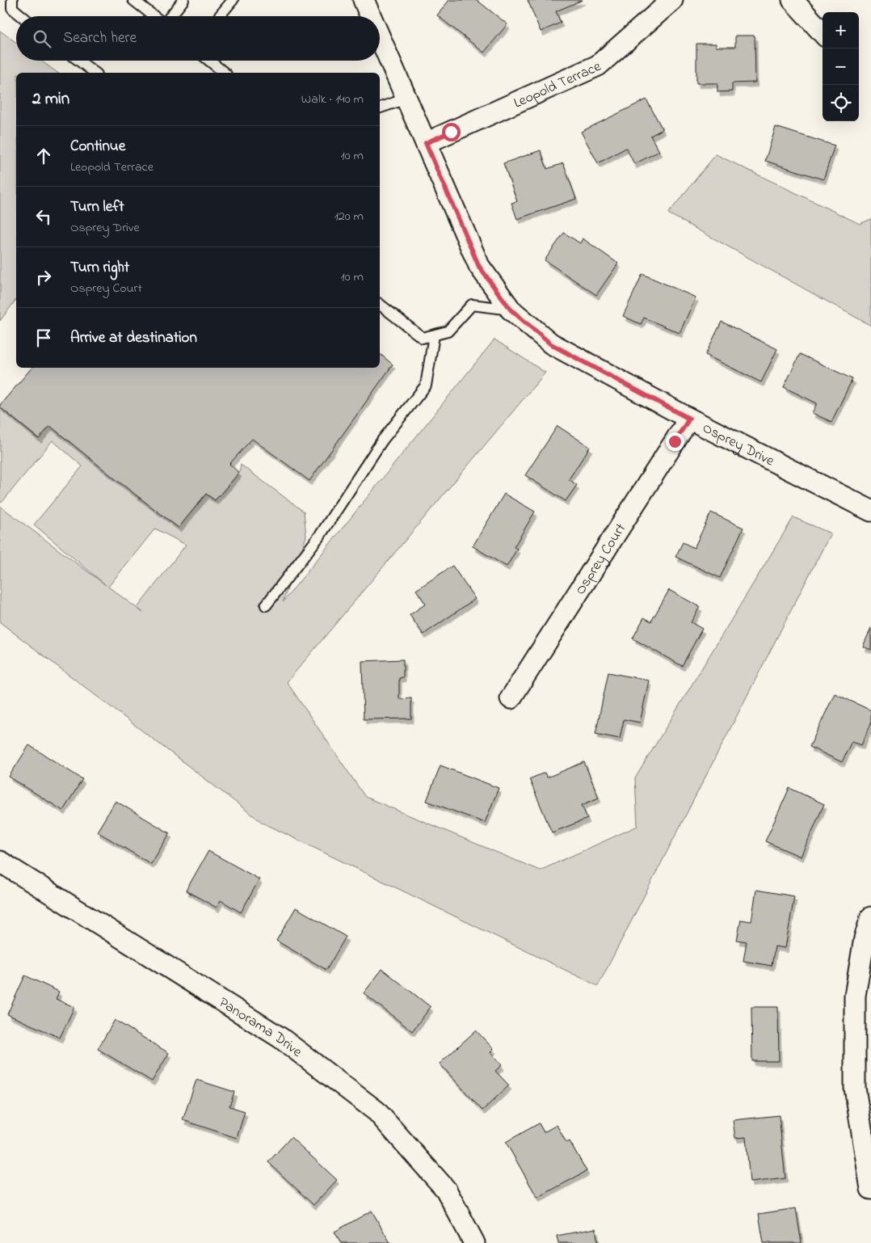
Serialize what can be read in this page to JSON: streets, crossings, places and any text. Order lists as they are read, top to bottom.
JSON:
{
  "streets": {
    "street": [
      "Leopold Terrace",
      "Osprey Drive",
      "Osprey Court",
      "Panorama Drive"
    ]
  },
  "crossings": [
    ["Leopold Terrace", "Osprey Drive"],
    ["Osprey Drive", "Osprey Court"]
  ],
  "page": {
    "map_buttons": ["+", "−"],
    "search": "Search here",
    "heading": ["2 min", "Walk · 140 m"],
    "list": [
      ["Continue", "Leopold Terrace", "10 m"],
      ["Turn left", "Osprey Drive", "120 m"],
      ["Turn right", "Osprey Court", "10 m"],
      "Arrive at destination"
    ]
  }
}
